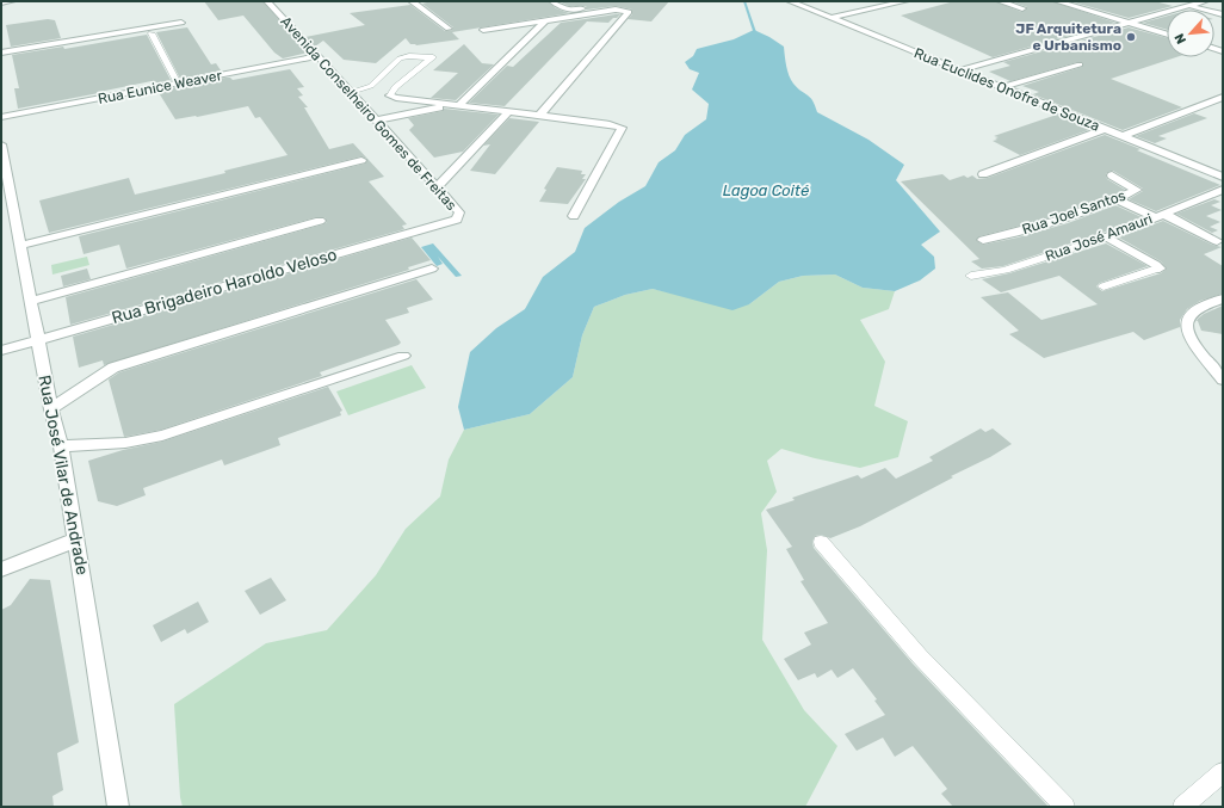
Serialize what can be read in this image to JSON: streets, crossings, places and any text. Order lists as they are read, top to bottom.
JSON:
{
  "streets": {
    "street": [
      "Rua Eunice Weaver",
      "Rua Euclides Onofre de Souza",
      "Avenida Conselheiro Gomes de Freitas",
      "Rua Joel Santos",
      "Rua José Amauri",
      "Rua Brigadeiro Haroldo Veloso",
      "Rua José Vilar de Andrade"
    ]
  },
  "crossings": [
    ["Rua Eunice Weaver", "Avenida Conselheiro Gomes de Freitas"],
    ["Avenida Conselheiro Gomes de Freitas", "Rua Brigadeiro Haroldo Veloso"],
    ["Rua Brigadeiro Haroldo Veloso", "Rua José Vilar de Andrade"]
  ],
  "water": ["Lagoa Coité"],
  "places": ["JF Arquitetura e Urbanismo"],
  "north": "bottom left"
}
